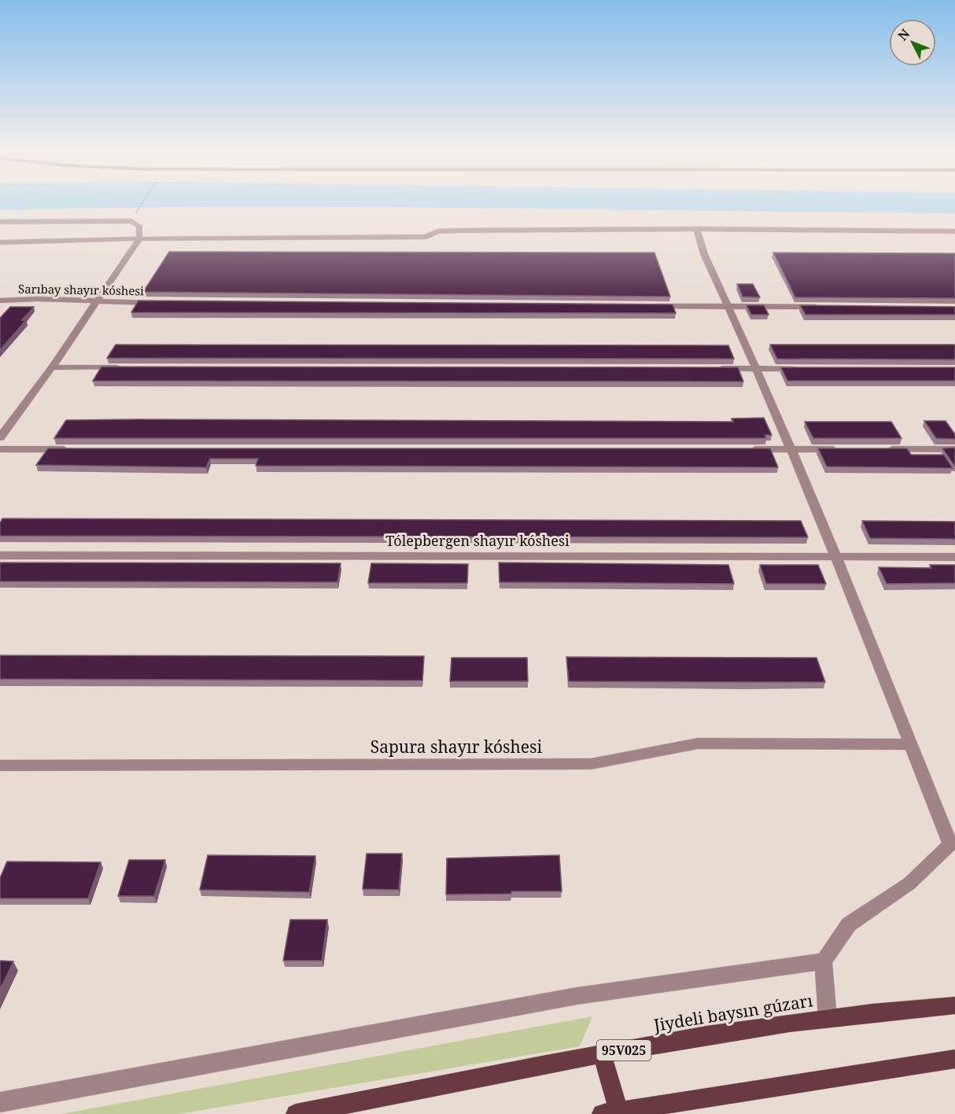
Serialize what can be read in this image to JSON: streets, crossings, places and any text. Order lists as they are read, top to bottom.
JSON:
{
  "streets": {
    "main road": ["Jiydeli baysın gúzarı", "95V025"],
    "street": ["Sarıbay shayır kóshesi", "Tólepbergen shayır kóshesi", "Sapura shayır kóshesi"]
  },
  "north": "top left"
}
